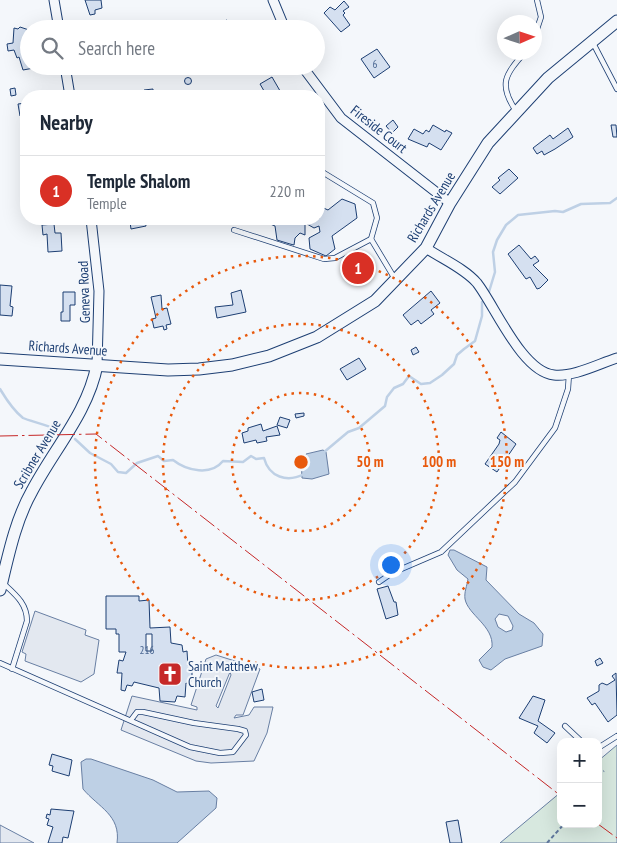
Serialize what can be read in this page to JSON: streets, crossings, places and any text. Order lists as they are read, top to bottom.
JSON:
{
  "streets": {
    "street": [
      "Fireside Court",
      "Richards Avenue",
      "Geneva Road",
      "Scribner Avenue"
    ]
  },
  "crossings": [
    ["Fireside Court", "Richards Avenue"],
    ["Richards Avenue", "Geneva Road"],
    ["Richards Avenue", "Scribner Avenue"],
    ["Geneva Road", "Scribner Avenue"]
  ],
  "places": {
    "church": ["Saint Matthew Church"]
  },
  "house_numbers": ["6", "216"],
  "north": "right",
  "page": {
    "search": "Search here",
    "heading": "Nearby",
    "list": [
      {
        "mark": "1",
        "name": "Temple Shalom",
        "note": "Temple",
        "value": "220 m"
      }
    ],
    "pins": "1",
    "map_buttons": ["+", "−"]
  },
  "rings": ["50 m", "100 m", "150 m"]
}
